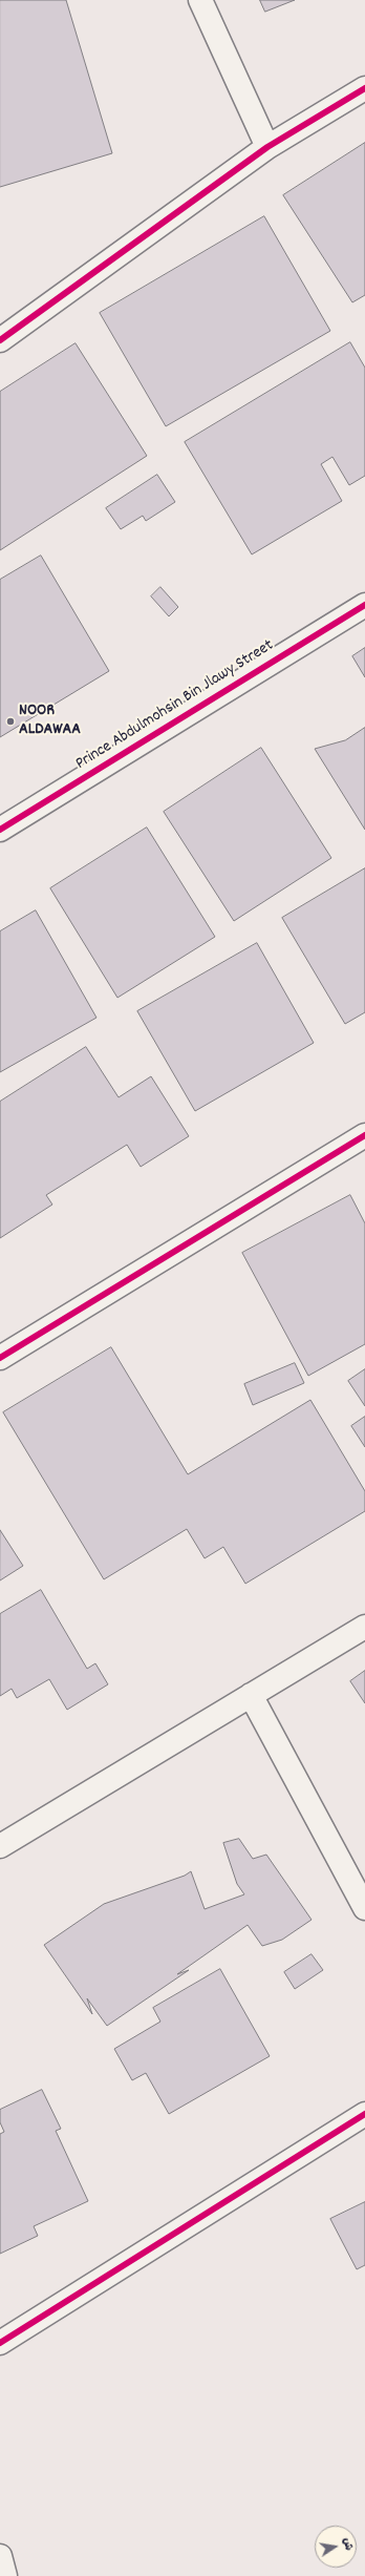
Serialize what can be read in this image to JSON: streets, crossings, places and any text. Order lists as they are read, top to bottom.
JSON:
{
  "streets": {
    "street": ["Prince Abdulmohsin Bin Jlawy Street"]
  },
  "places": ["NOOR ALDAWAA"],
  "north": "right"
}
